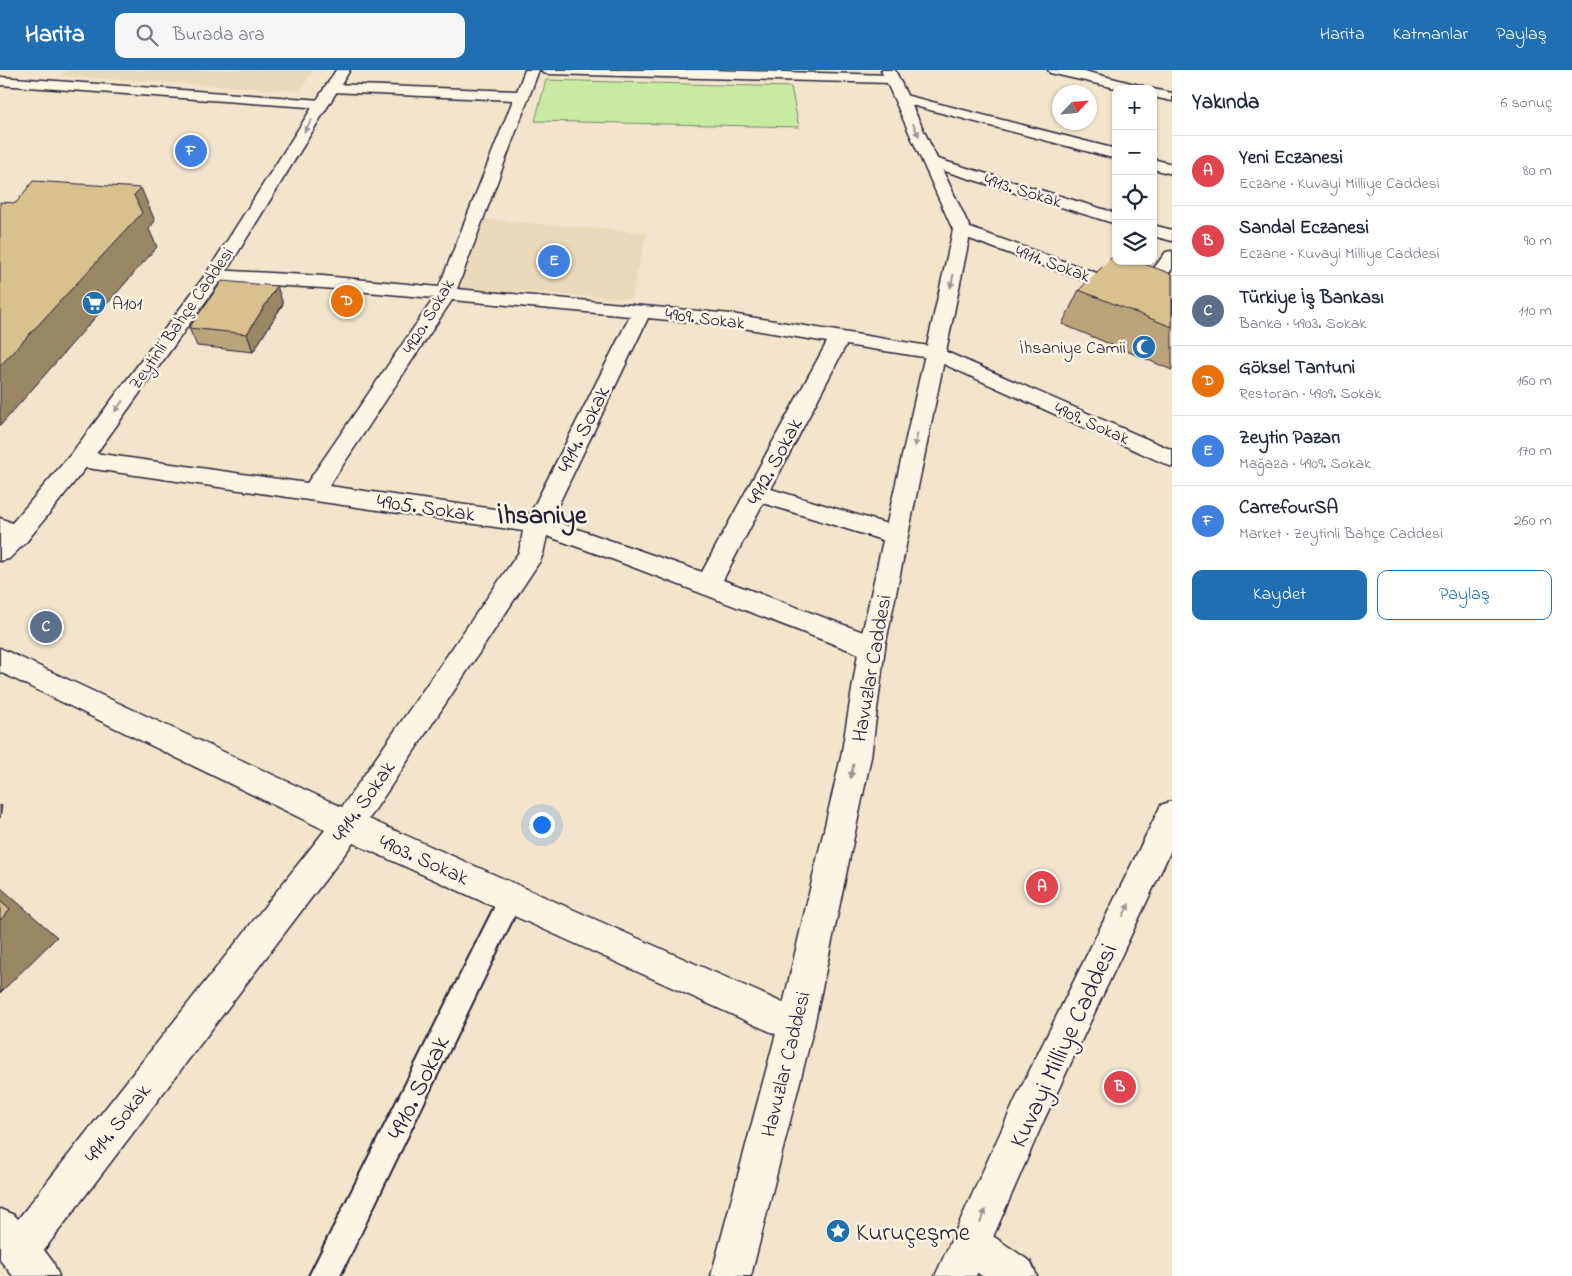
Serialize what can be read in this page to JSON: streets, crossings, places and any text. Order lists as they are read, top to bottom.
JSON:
{
  "streets": {
    "street": [
      "4913. Sokak",
      "4911. Sokak",
      "4920. Sokak",
      "Zeytinli Bahçe Caddesi",
      "4909. Sokak",
      "4914. Sokak",
      "4912. Sokak",
      "4905. Sokak",
      "Havuzlar Caddesi",
      "4903. Sokak",
      "Kuvayi Milliye Caddesi"
    ],
    "lane": ["4910. Sokak"]
  },
  "crossings": [
    ["4911. Sokak", "Havuzlar Caddesi"],
    ["4920. Sokak", "4909. Sokak"],
    ["4920. Sokak", "4905. Sokak"],
    ["Zeytinli Bahçe Caddesi", "4909. Sokak"],
    ["Zeytinli Bahçe Caddesi", "4905. Sokak"],
    ["4909. Sokak", "4914. Sokak"],
    ["4909. Sokak", "4912. Sokak"],
    ["4909. Sokak", "Havuzlar Caddesi"],
    ["4914. Sokak", "4905. Sokak"],
    ["4914. Sokak", "4903. Sokak"],
    ["4912. Sokak", "4905. Sokak"],
    ["4905. Sokak", "Havuzlar Caddesi"],
    ["Havuzlar Caddesi", "4903. Sokak"],
    ["4903. Sokak", "4910. Sokak"]
  ],
  "one_way": ["Zeytinli Bahçe Caddesi", "Havuzlar Caddesi", "Kuvayi Milliye Caddesi"],
  "districts": ["İhsaniye"],
  "places": {
    "supermarket": ["A101"],
    "mosque": ["İhsaniye Camii"],
    "place": ["Kuruçeşme"]
  },
  "north": "top right",
  "page": {
    "header": "Harita",
    "search": "Burada ara",
    "nav": ["Harita", "Katmanlar", "Paylaş"],
    "heading": ["Yakında", "6 sonuç"],
    "map_buttons": ["+", "−"],
    "pins": [
      "F",
      "E",
      "D",
      "C",
      "A",
      "B"
    ],
    "list": [
      {
        "mark": "A",
        "name": "Yeni Eczanesi",
        "note": "Eczane · Kuvayi Milliye Caddesi",
        "value": "80 m"
      },
      {
        "mark": "B",
        "name": "Sandal Eczanesi",
        "note": "Eczane · Kuvayi Milliye Caddesi",
        "value": "90 m"
      },
      {
        "mark": "C",
        "name": "Türkiye İş Bankası",
        "note": "Banka · 4903. Sokak",
        "value": "110 m"
      },
      {
        "mark": "D",
        "name": "Göksel Tantuni",
        "note": "Restoran · 4909. Sokak",
        "value": "160 m"
      },
      {
        "mark": "E",
        "name": "Zeytin Pazarı",
        "note": "Mağaza · 4909. Sokak",
        "value": "170 m"
      },
      {
        "mark": "F",
        "name": "CarrefourSA",
        "note": "Market · Zeytinli Bahçe Caddesi",
        "value": "260 m"
      }
    ],
    "buttons": ["Kaydet", "Paylaş"]
  }
}
